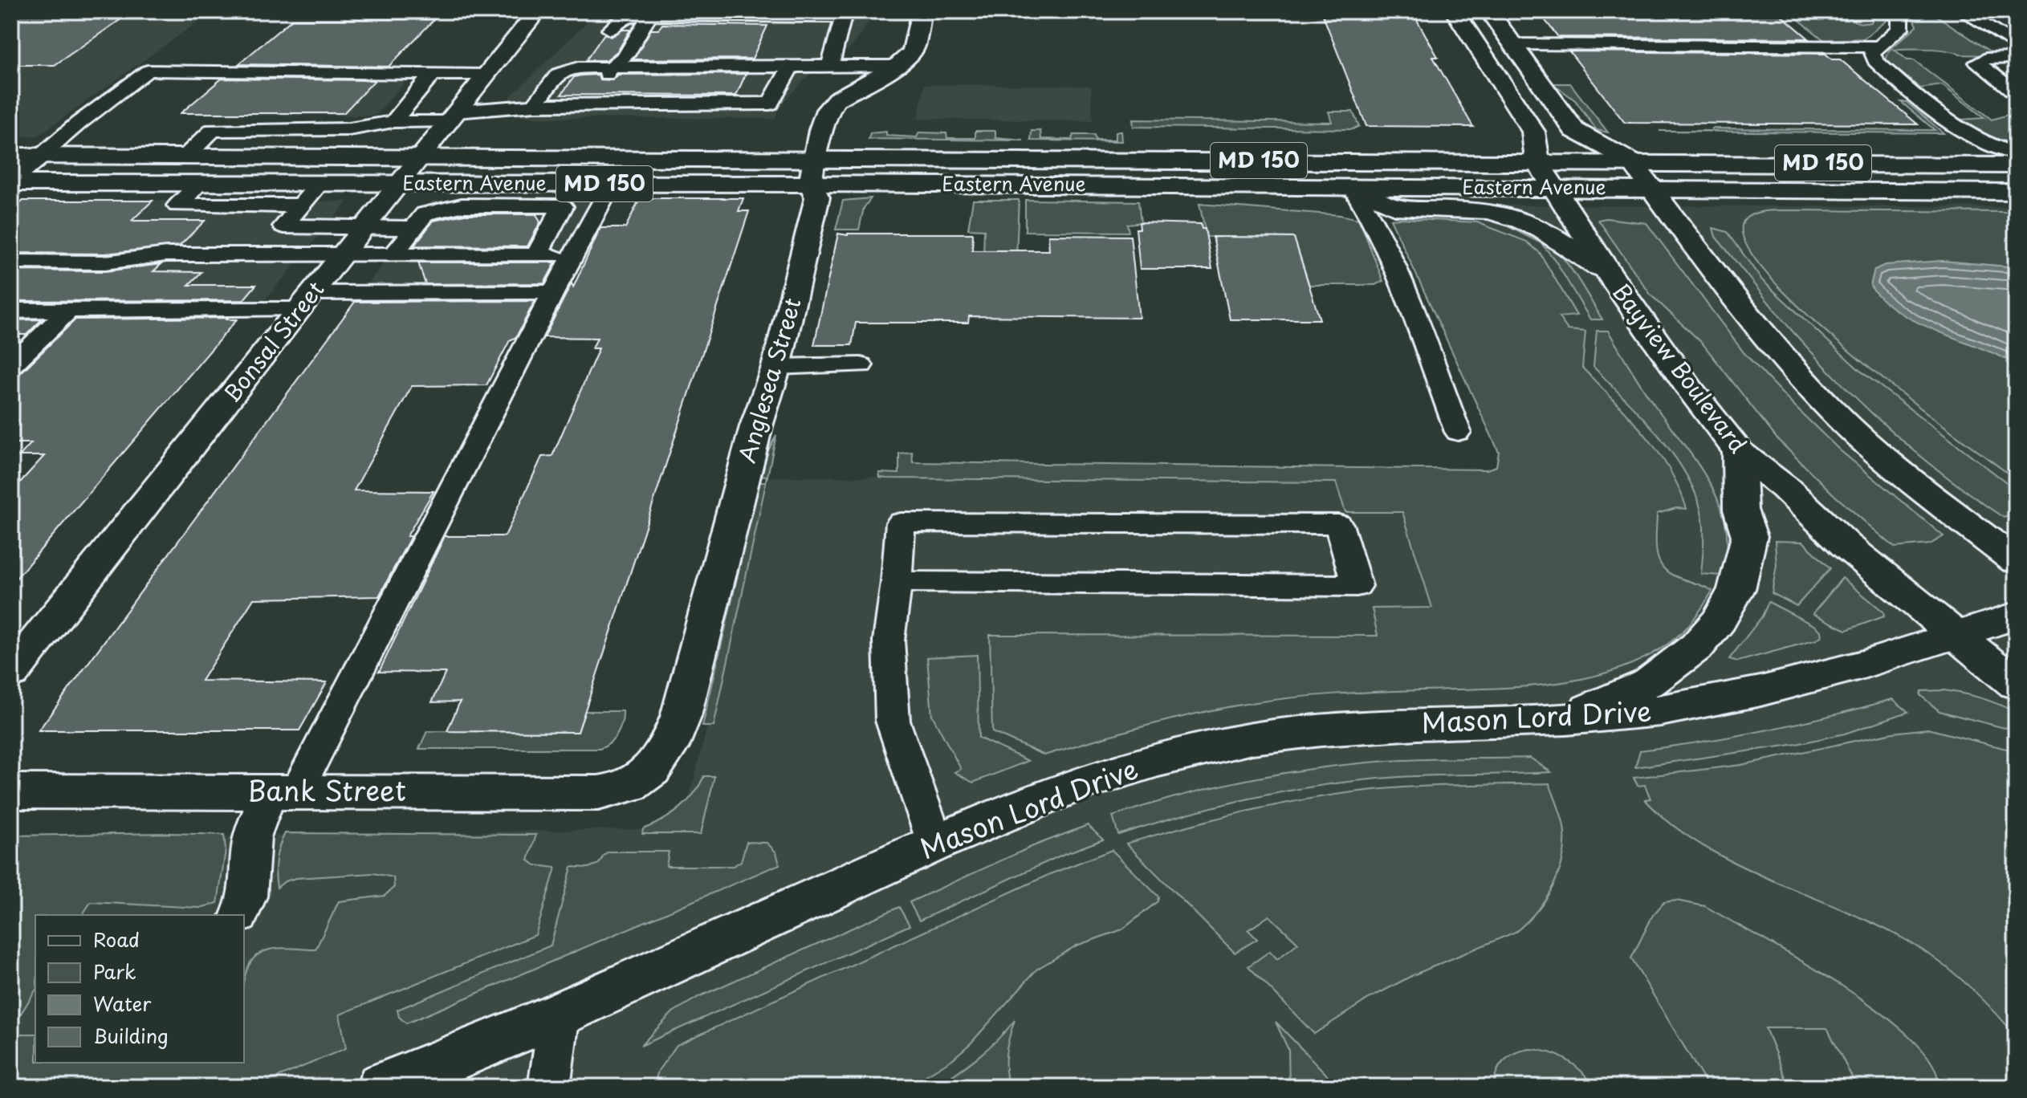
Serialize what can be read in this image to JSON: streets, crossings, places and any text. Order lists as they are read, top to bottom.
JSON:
{
  "streets": {
    "street": [
      "MD 150",
      "Eastern Avenue",
      "Bonsal Street",
      "Bayview Boulevard",
      "Anglesea Street",
      "Mason Lord Drive",
      "Bank Street"
    ]
  },
  "crossings": [
    ["Eastern Avenue", "Bonsal Street"],
    ["Eastern Avenue", "Bayview Boulevard"],
    ["Eastern Avenue", "Anglesea Street"],
    ["Bayview Boulevard", "Mason Lord Drive"],
    ["Anglesea Street", "Bank Street"]
  ],
  "legend": [
    "Road",
    "Park",
    "Water",
    "Building"
  ]
}
